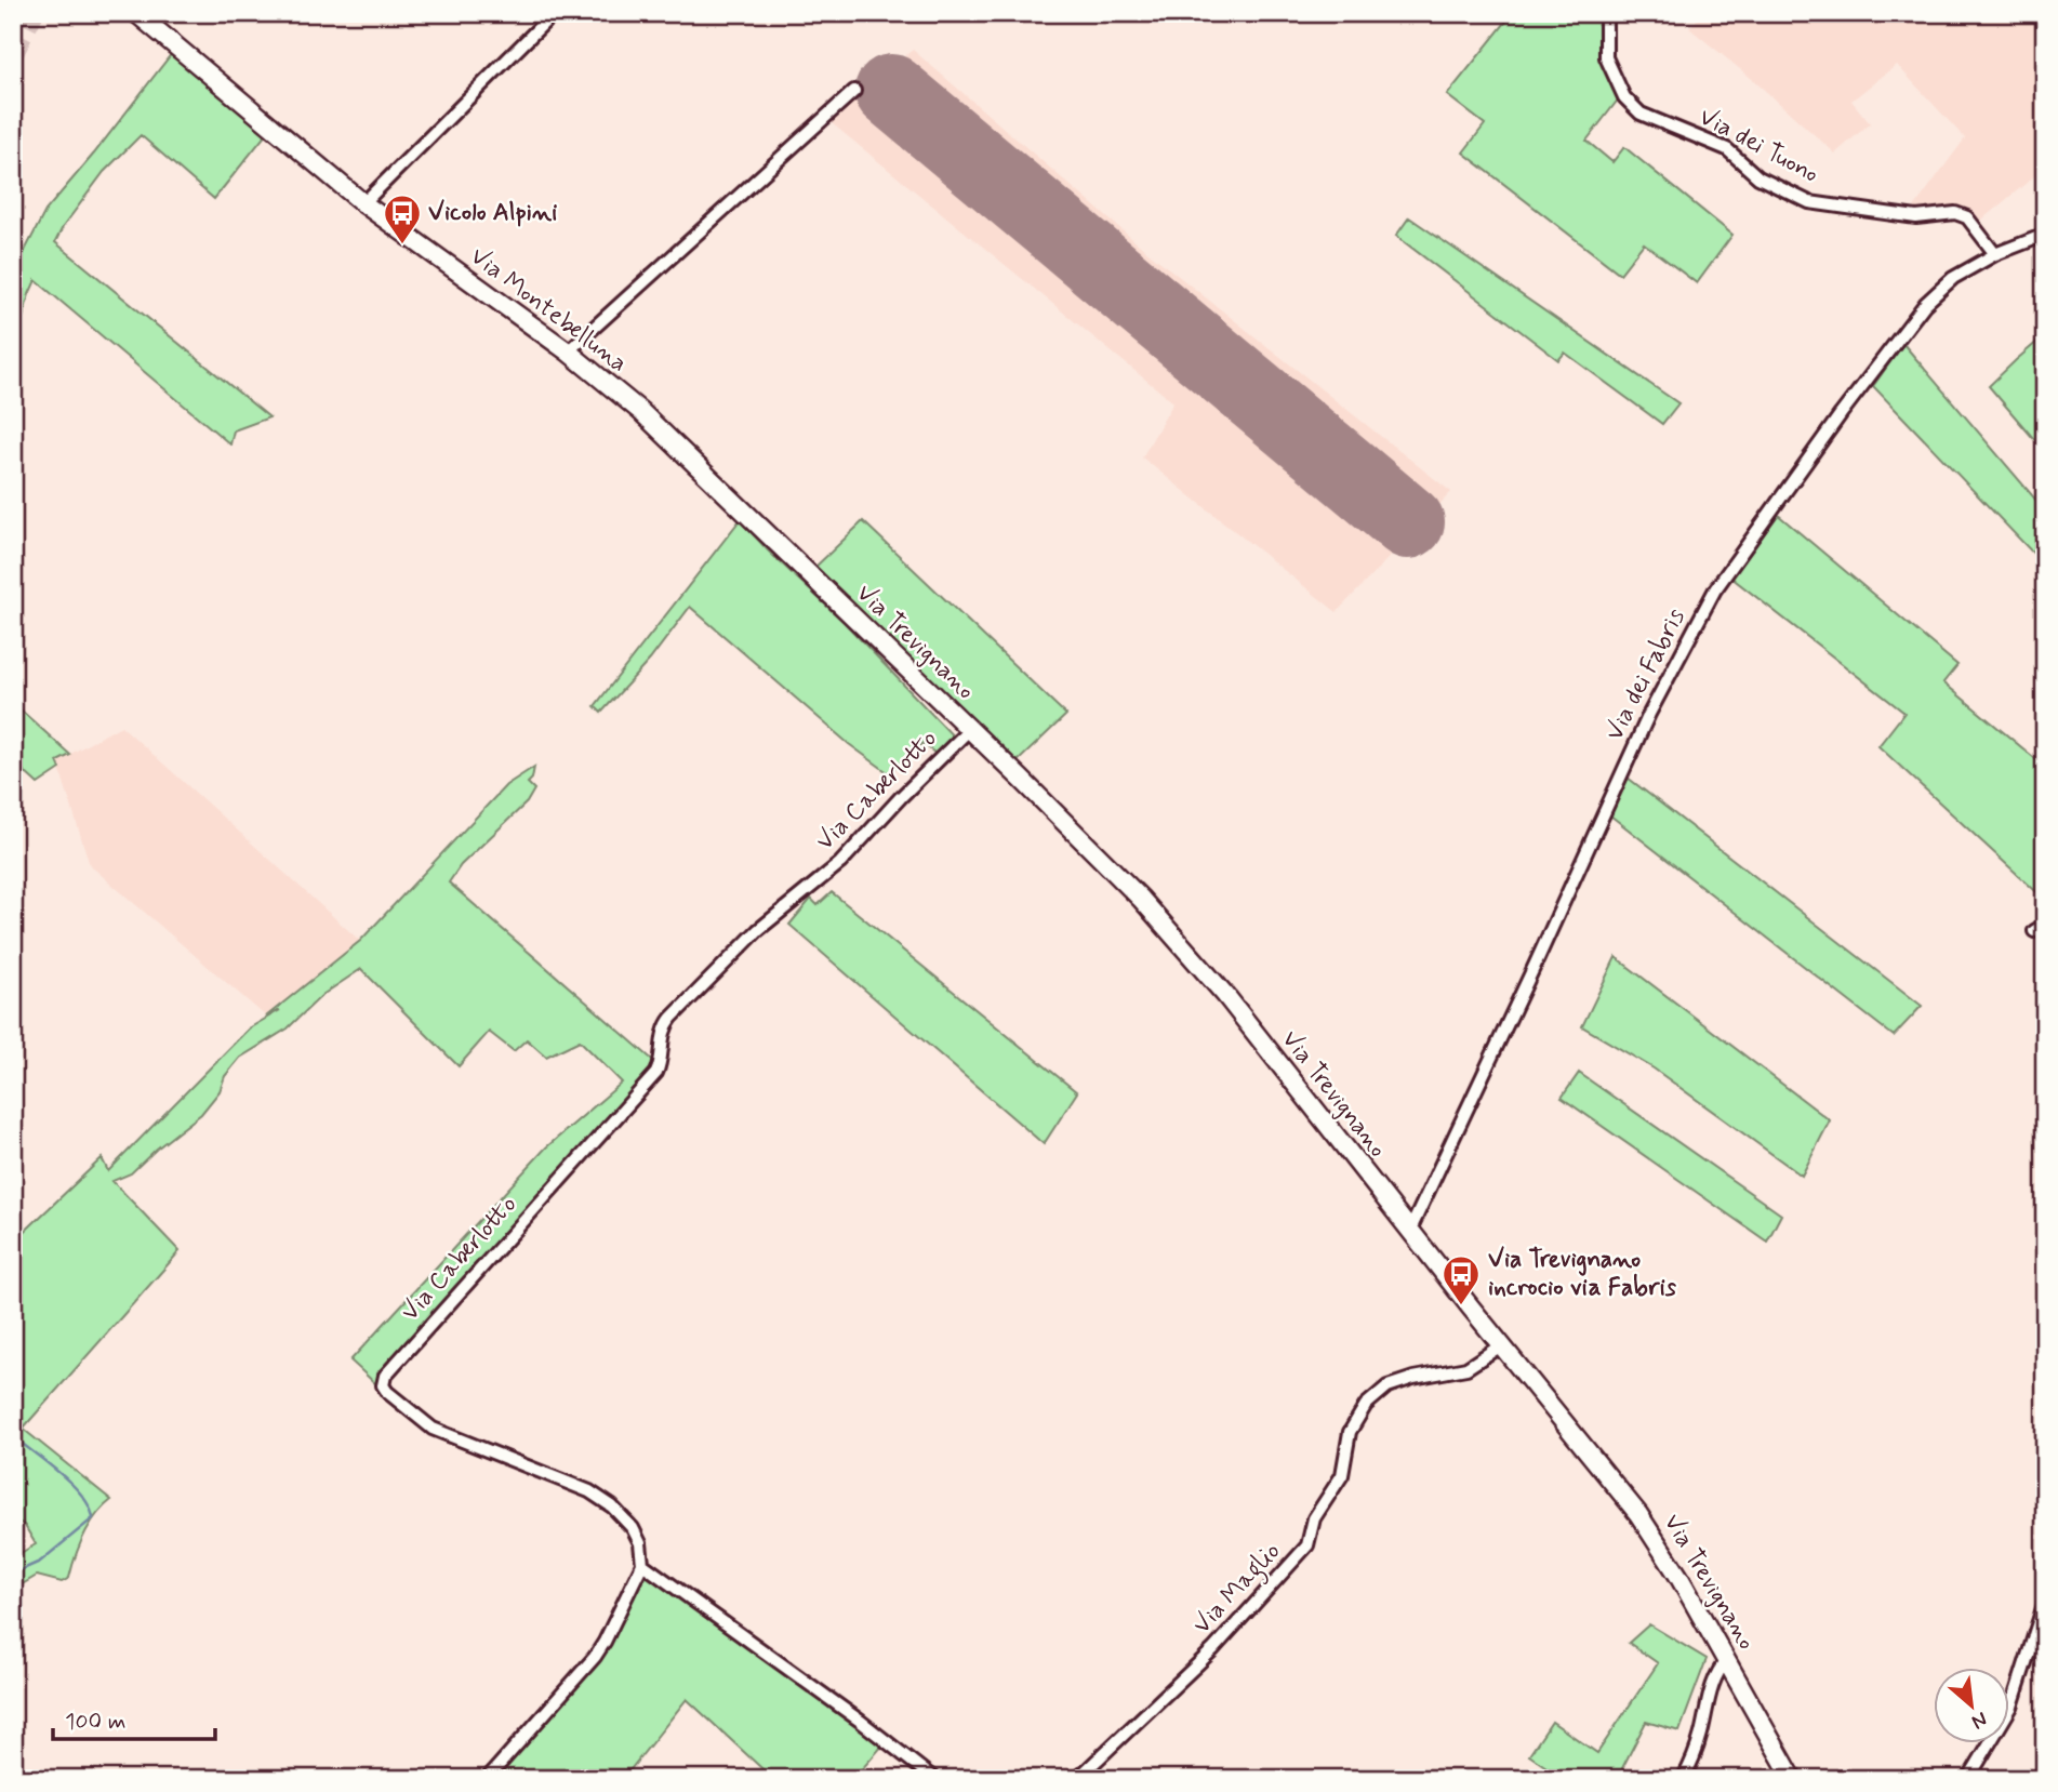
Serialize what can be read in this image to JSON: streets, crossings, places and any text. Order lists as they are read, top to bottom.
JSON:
{
  "streets": {
    "main road": ["Via Montebelluna", "Via Trevignano"],
    "street": [
      "Via dei Tuono",
      "Via dei Fabris",
      "Via Caberlotto",
      "Via Maglio"
    ]
  },
  "crossings": [
    ["Via dei Tuono", "Via dei Fabris"],
    ["Via Montebelluna", "Via Trevignano"],
    ["Via Trevignano", "Via dei Fabris"],
    ["Via Trevignano", "Via Caberlotto"],
    ["Via Trevignano", "Via Maglio"]
  ],
  "places": {
    "bus stop": ["Vicolo Alpini", "Via Trevignano incrocio via Fabris"]
  },
  "scale_bar": "100 m",
  "north": "bottom right"
}
